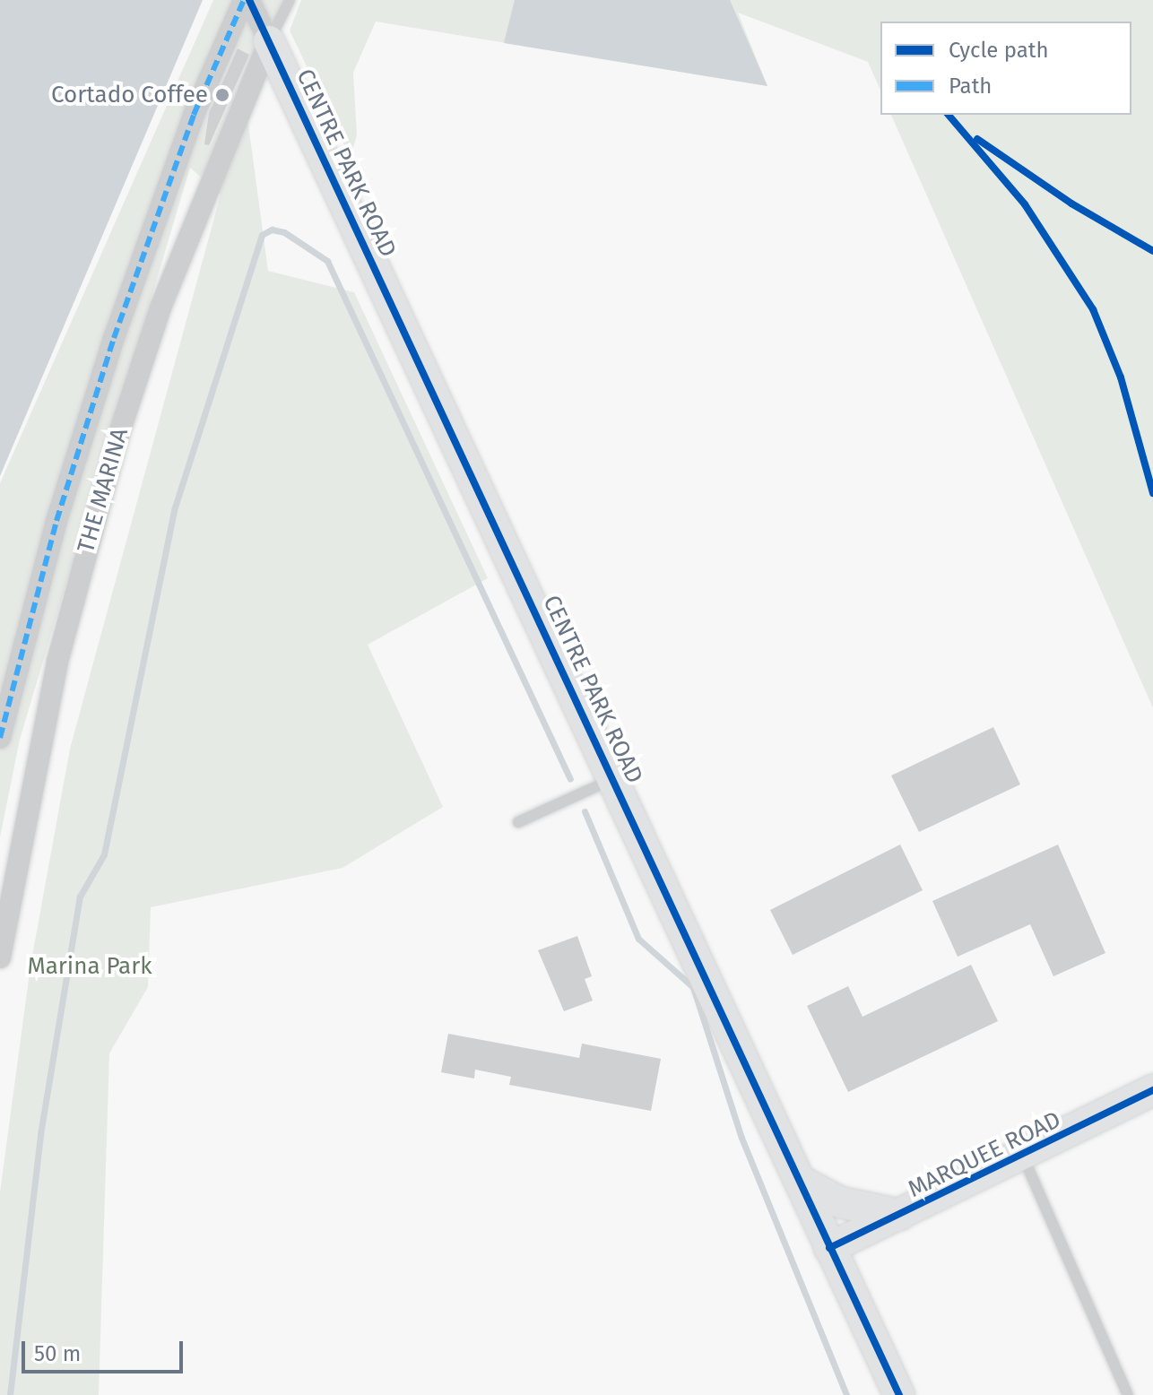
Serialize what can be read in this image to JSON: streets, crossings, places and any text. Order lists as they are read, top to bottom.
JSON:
{
  "streets": {
    "street": ["CENTRE PARK ROAD", "THE MARINA", "MARQUEE ROAD"]
  },
  "crossings": [
    ["CENTRE PARK ROAD", "THE MARINA"],
    ["CENTRE PARK ROAD", "MARQUEE ROAD"]
  ],
  "parks": ["Marina Park"],
  "places": ["Cortado Coffee"],
  "legend": ["Cycle path", "Path"],
  "scale_bar": "50 m"
}
